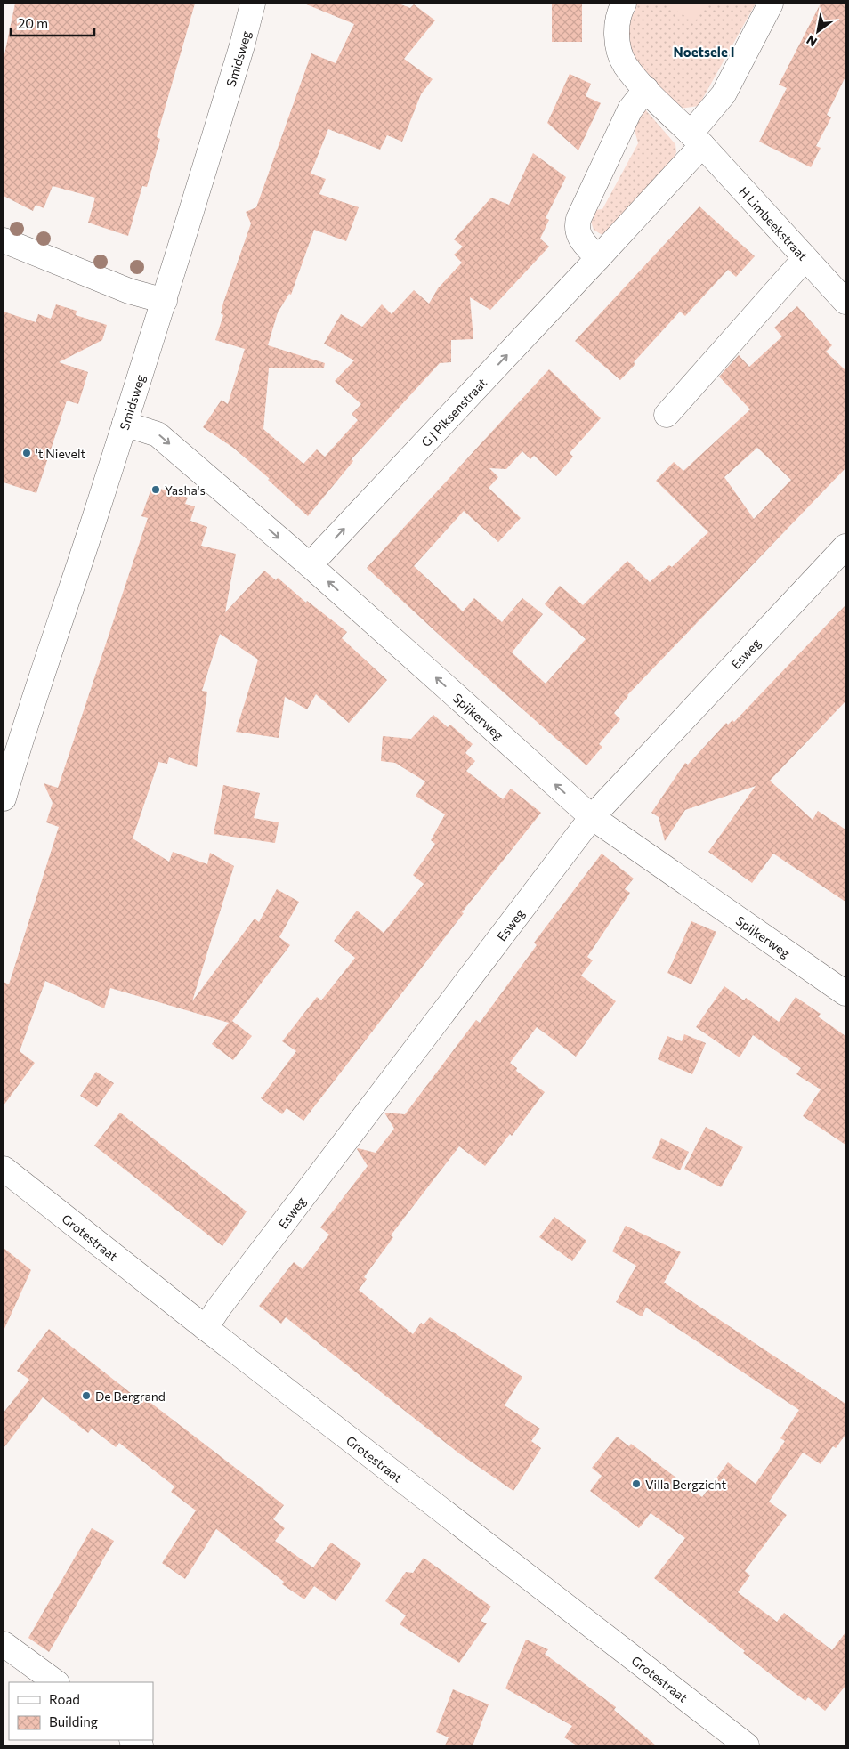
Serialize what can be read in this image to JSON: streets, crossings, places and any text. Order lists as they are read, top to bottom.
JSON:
{
  "streets": {
    "street": [
      "Smidsweg",
      "H Limbeekstraat",
      "G J Piksenstraat",
      "Esweg",
      "Spijkerweg",
      "Grotestraat"
    ]
  },
  "crossings": [
    ["Smidsweg", "Spijkerweg"],
    ["H Limbeekstraat", "G J Piksenstraat"],
    ["G J Piksenstraat", "Spijkerweg"],
    ["Esweg", "Spijkerweg"],
    ["Esweg", "Grotestraat"]
  ],
  "one_way": ["G J Piksenstraat"],
  "districts": ["Noetsele I"],
  "places": [
    "'t Nievelt",
    "Yasha's",
    "De Bergrand",
    "Villa Bergzicht"
  ],
  "legend": ["Road", "Building"],
  "scale_bar": "20 m",
  "north": "bottom left"
}
